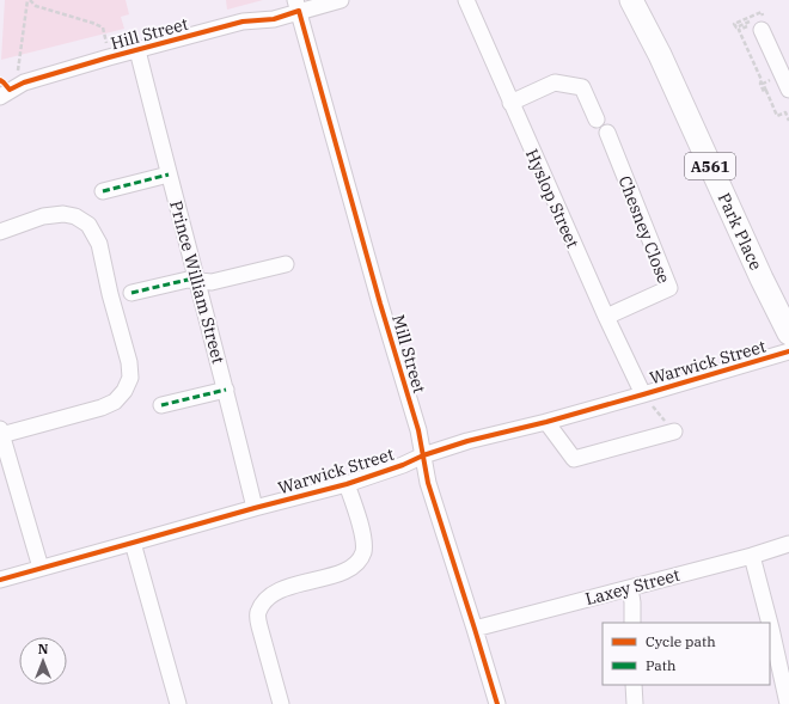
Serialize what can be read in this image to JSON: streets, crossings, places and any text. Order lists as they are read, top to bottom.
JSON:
{
  "streets": {
    "highway": ["A561", "Park Place"],
    "street": [
      "Hill Street",
      "Hyslop Street",
      "Chesney Close",
      "Prince William Street",
      "Mill Street",
      "Warwick Street",
      "Laxey Street"
    ]
  },
  "crossings": [
    ["Hill Street", "Prince William Street"],
    ["Hill Street", "Mill Street"],
    ["Hyslop Street", "Chesney Close"],
    ["Hyslop Street", "Warwick Street"],
    ["Prince William Street", "Warwick Street"],
    ["Mill Street", "Warwick Street"],
    ["Mill Street", "Laxey Street"]
  ],
  "legend": ["Cycle path", "Path"],
  "north": "top"
}
